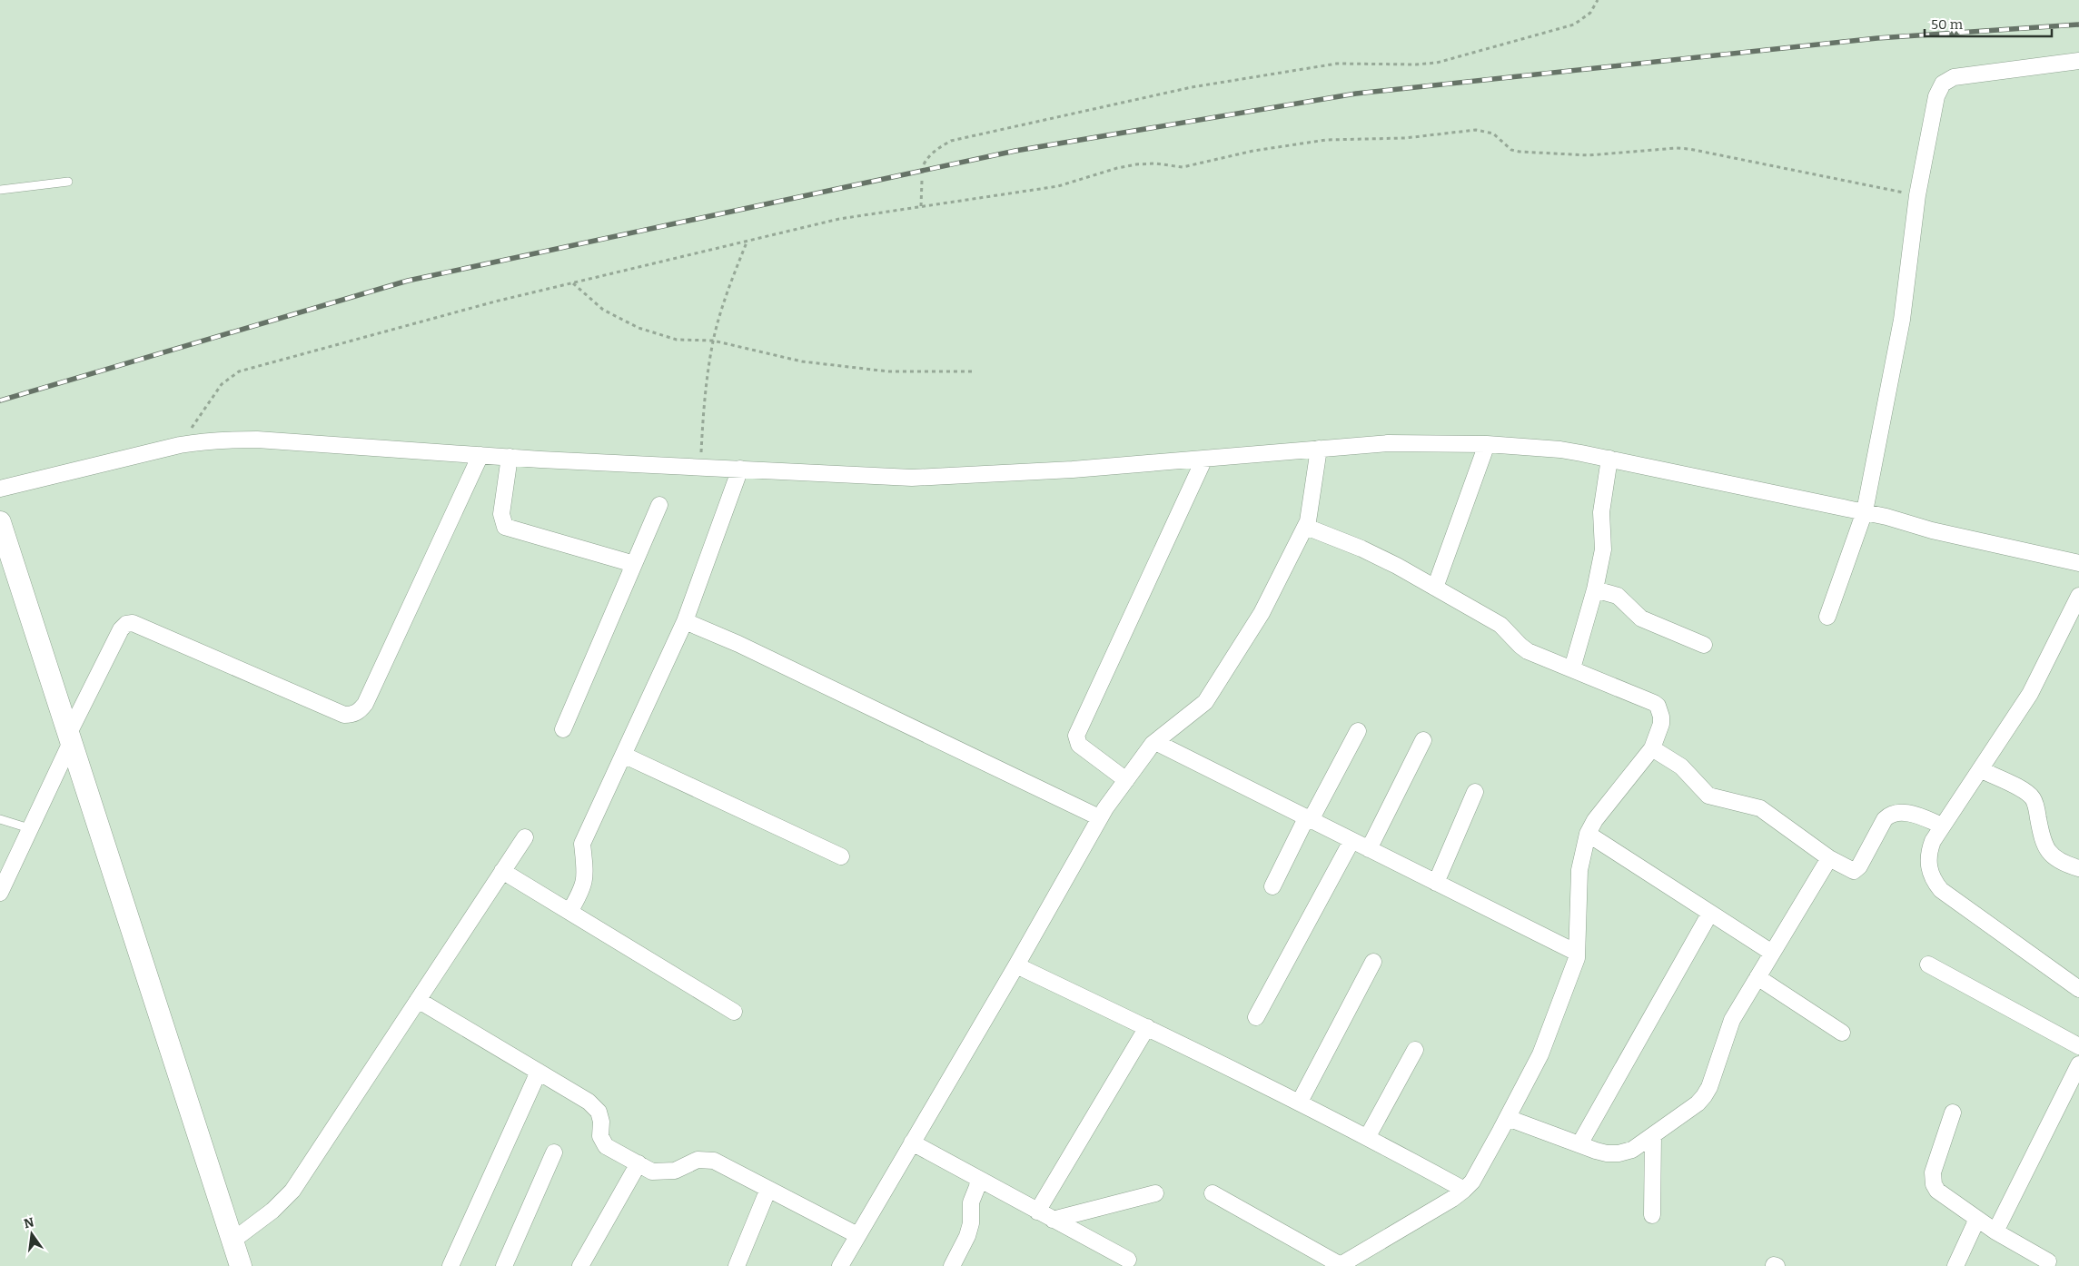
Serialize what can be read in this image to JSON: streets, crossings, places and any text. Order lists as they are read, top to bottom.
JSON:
{
  "scale_bar": "50 m",
  "north": "top"
}
